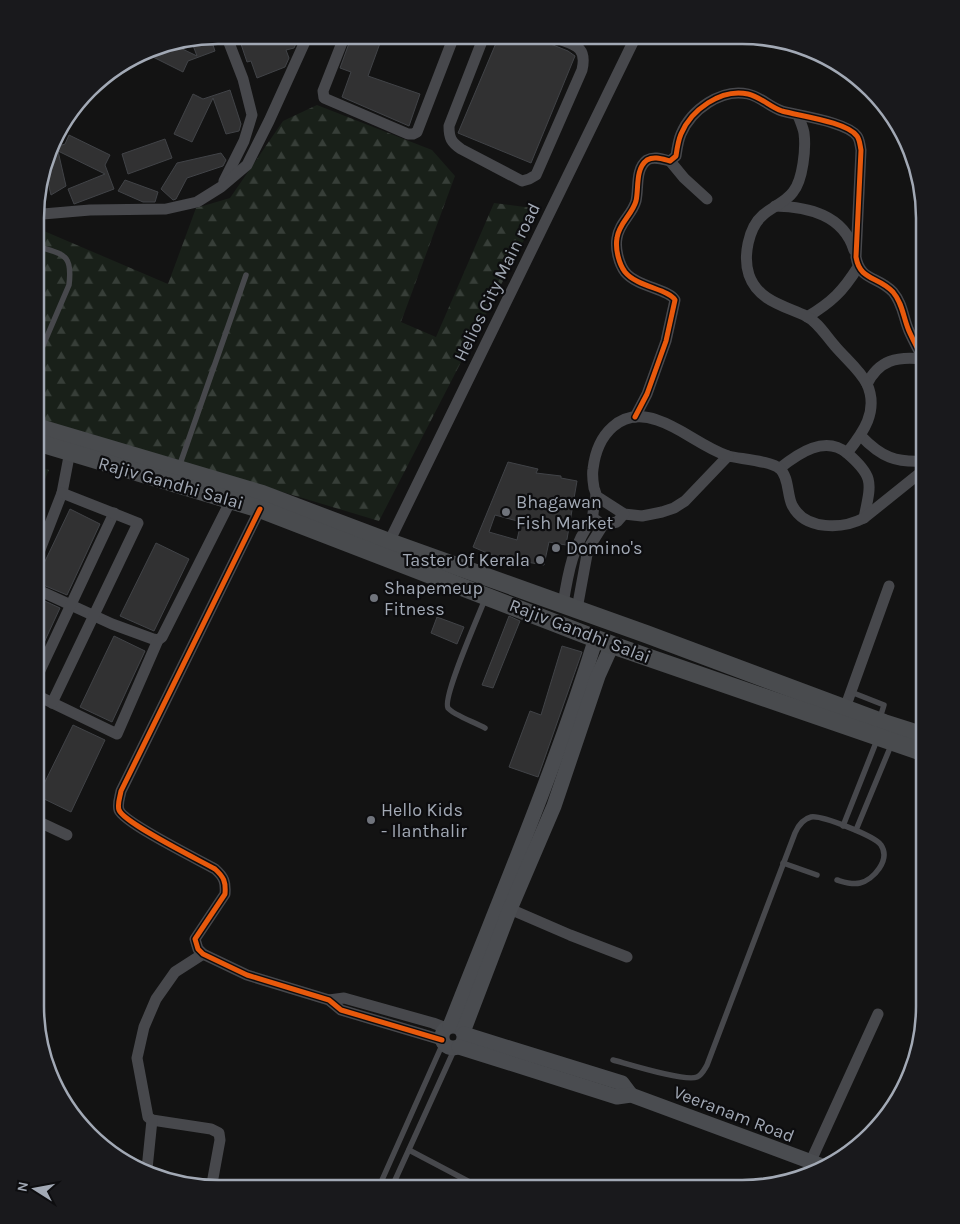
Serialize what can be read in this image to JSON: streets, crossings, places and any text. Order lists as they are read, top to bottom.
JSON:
{
  "streets": {
    "main road": ["Rajiv Gandhi Salai"],
    "street": ["Helios City Main road", "Veeranam Road"]
  },
  "crossings": [
    ["Helios City Main road", "Rajiv Gandhi Salai"]
  ],
  "places": [
    "Bhagawan Fish Market",
    "Domino's",
    "Taster Of Kerala",
    "Shapemeup Fitness",
    "Hello Kids - Ilanthalir"
  ],
  "north": "left"
}
